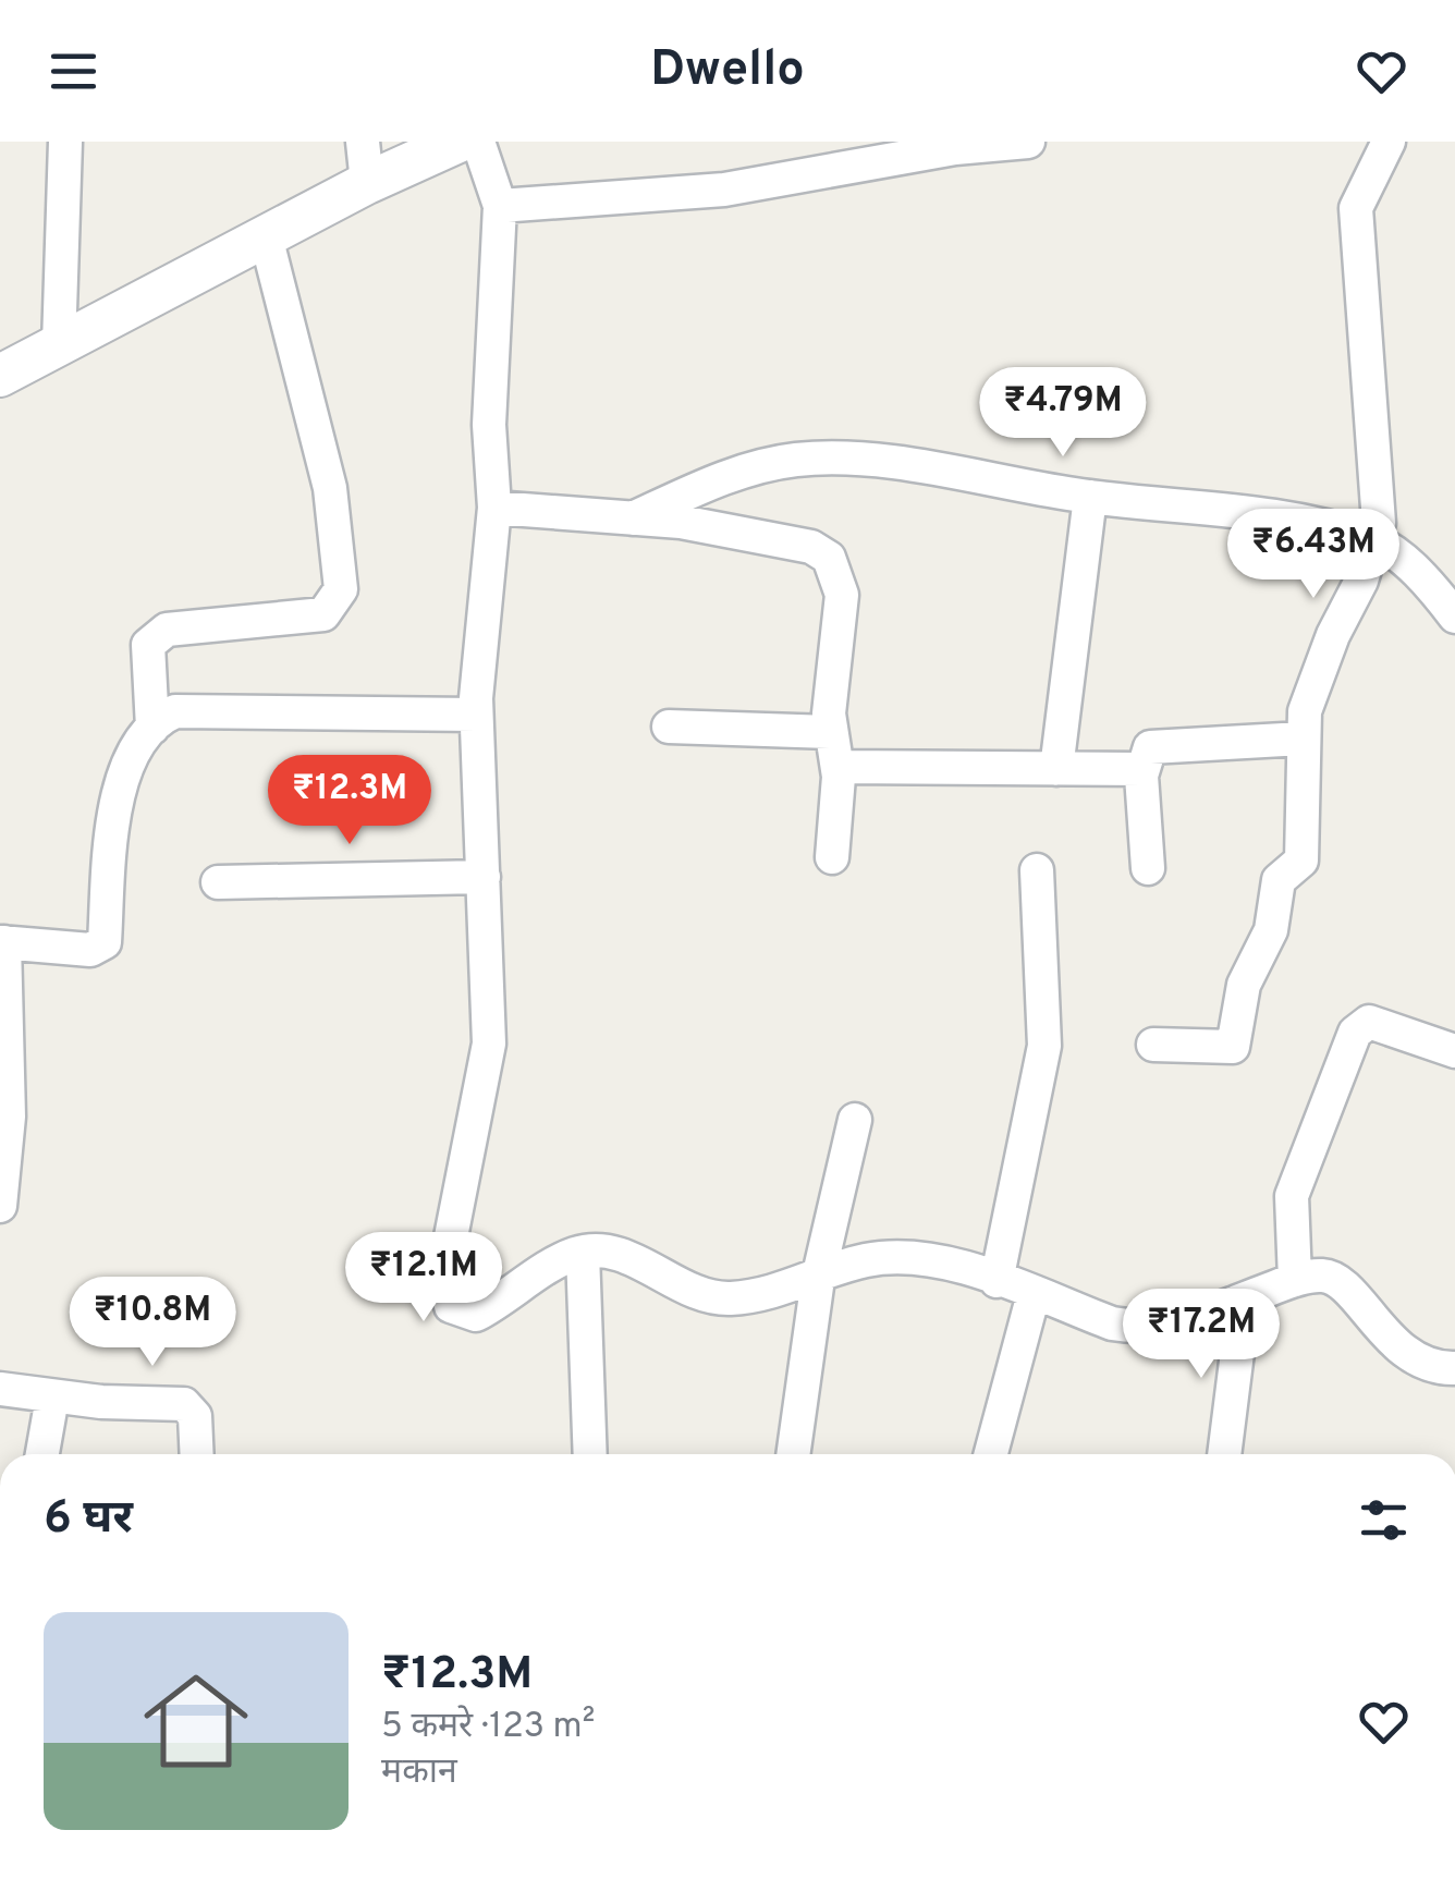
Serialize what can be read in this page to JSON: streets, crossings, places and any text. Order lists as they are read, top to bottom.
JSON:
{
  "page": {
    "header": "Dwello",
    "price": [
      "₹4.79M",
      "₹6.43M",
      "₹12.3M",
      "₹12.1M",
      "₹10.8M",
      "₹17.2M"
    ],
    "heading": "6 घर",
    "list": [
      {
        "name": "₹12.3M",
        "note": "5 कमरे · 123 m² · मकान"
      }
    ]
  }
}
